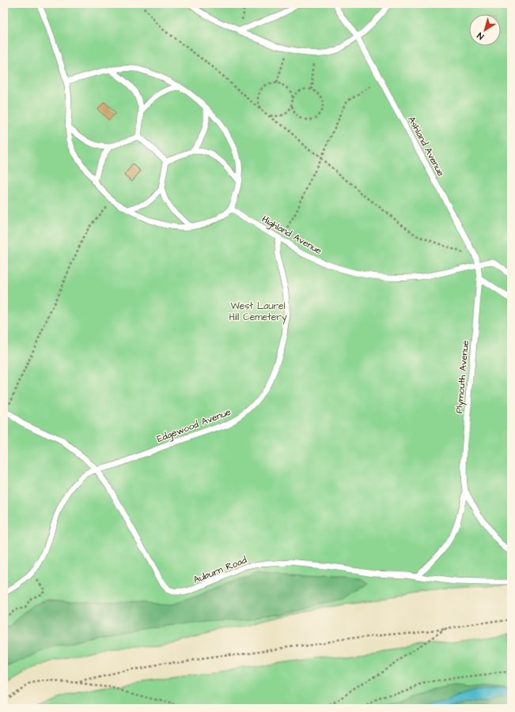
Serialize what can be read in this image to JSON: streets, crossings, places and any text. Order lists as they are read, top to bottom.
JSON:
{
  "streets": {
    "lane": [
      "Ashland Avenue",
      "Highland Avenue",
      "Plymouth Avenue",
      "Edgewood Avenue",
      "Auburn Road"
    ]
  },
  "crossings": [
    ["Ashland Avenue", "Highland Avenue"],
    ["Ashland Avenue", "Plymouth Avenue"],
    ["Highland Avenue", "Plymouth Avenue"],
    ["Highland Avenue", "Edgewood Avenue"],
    ["Plymouth Avenue", "Auburn Road"],
    ["Edgewood Avenue", "Auburn Road"]
  ],
  "parks": ["West Laurel Hill Cemetery"],
  "north": "bottom left"
}
